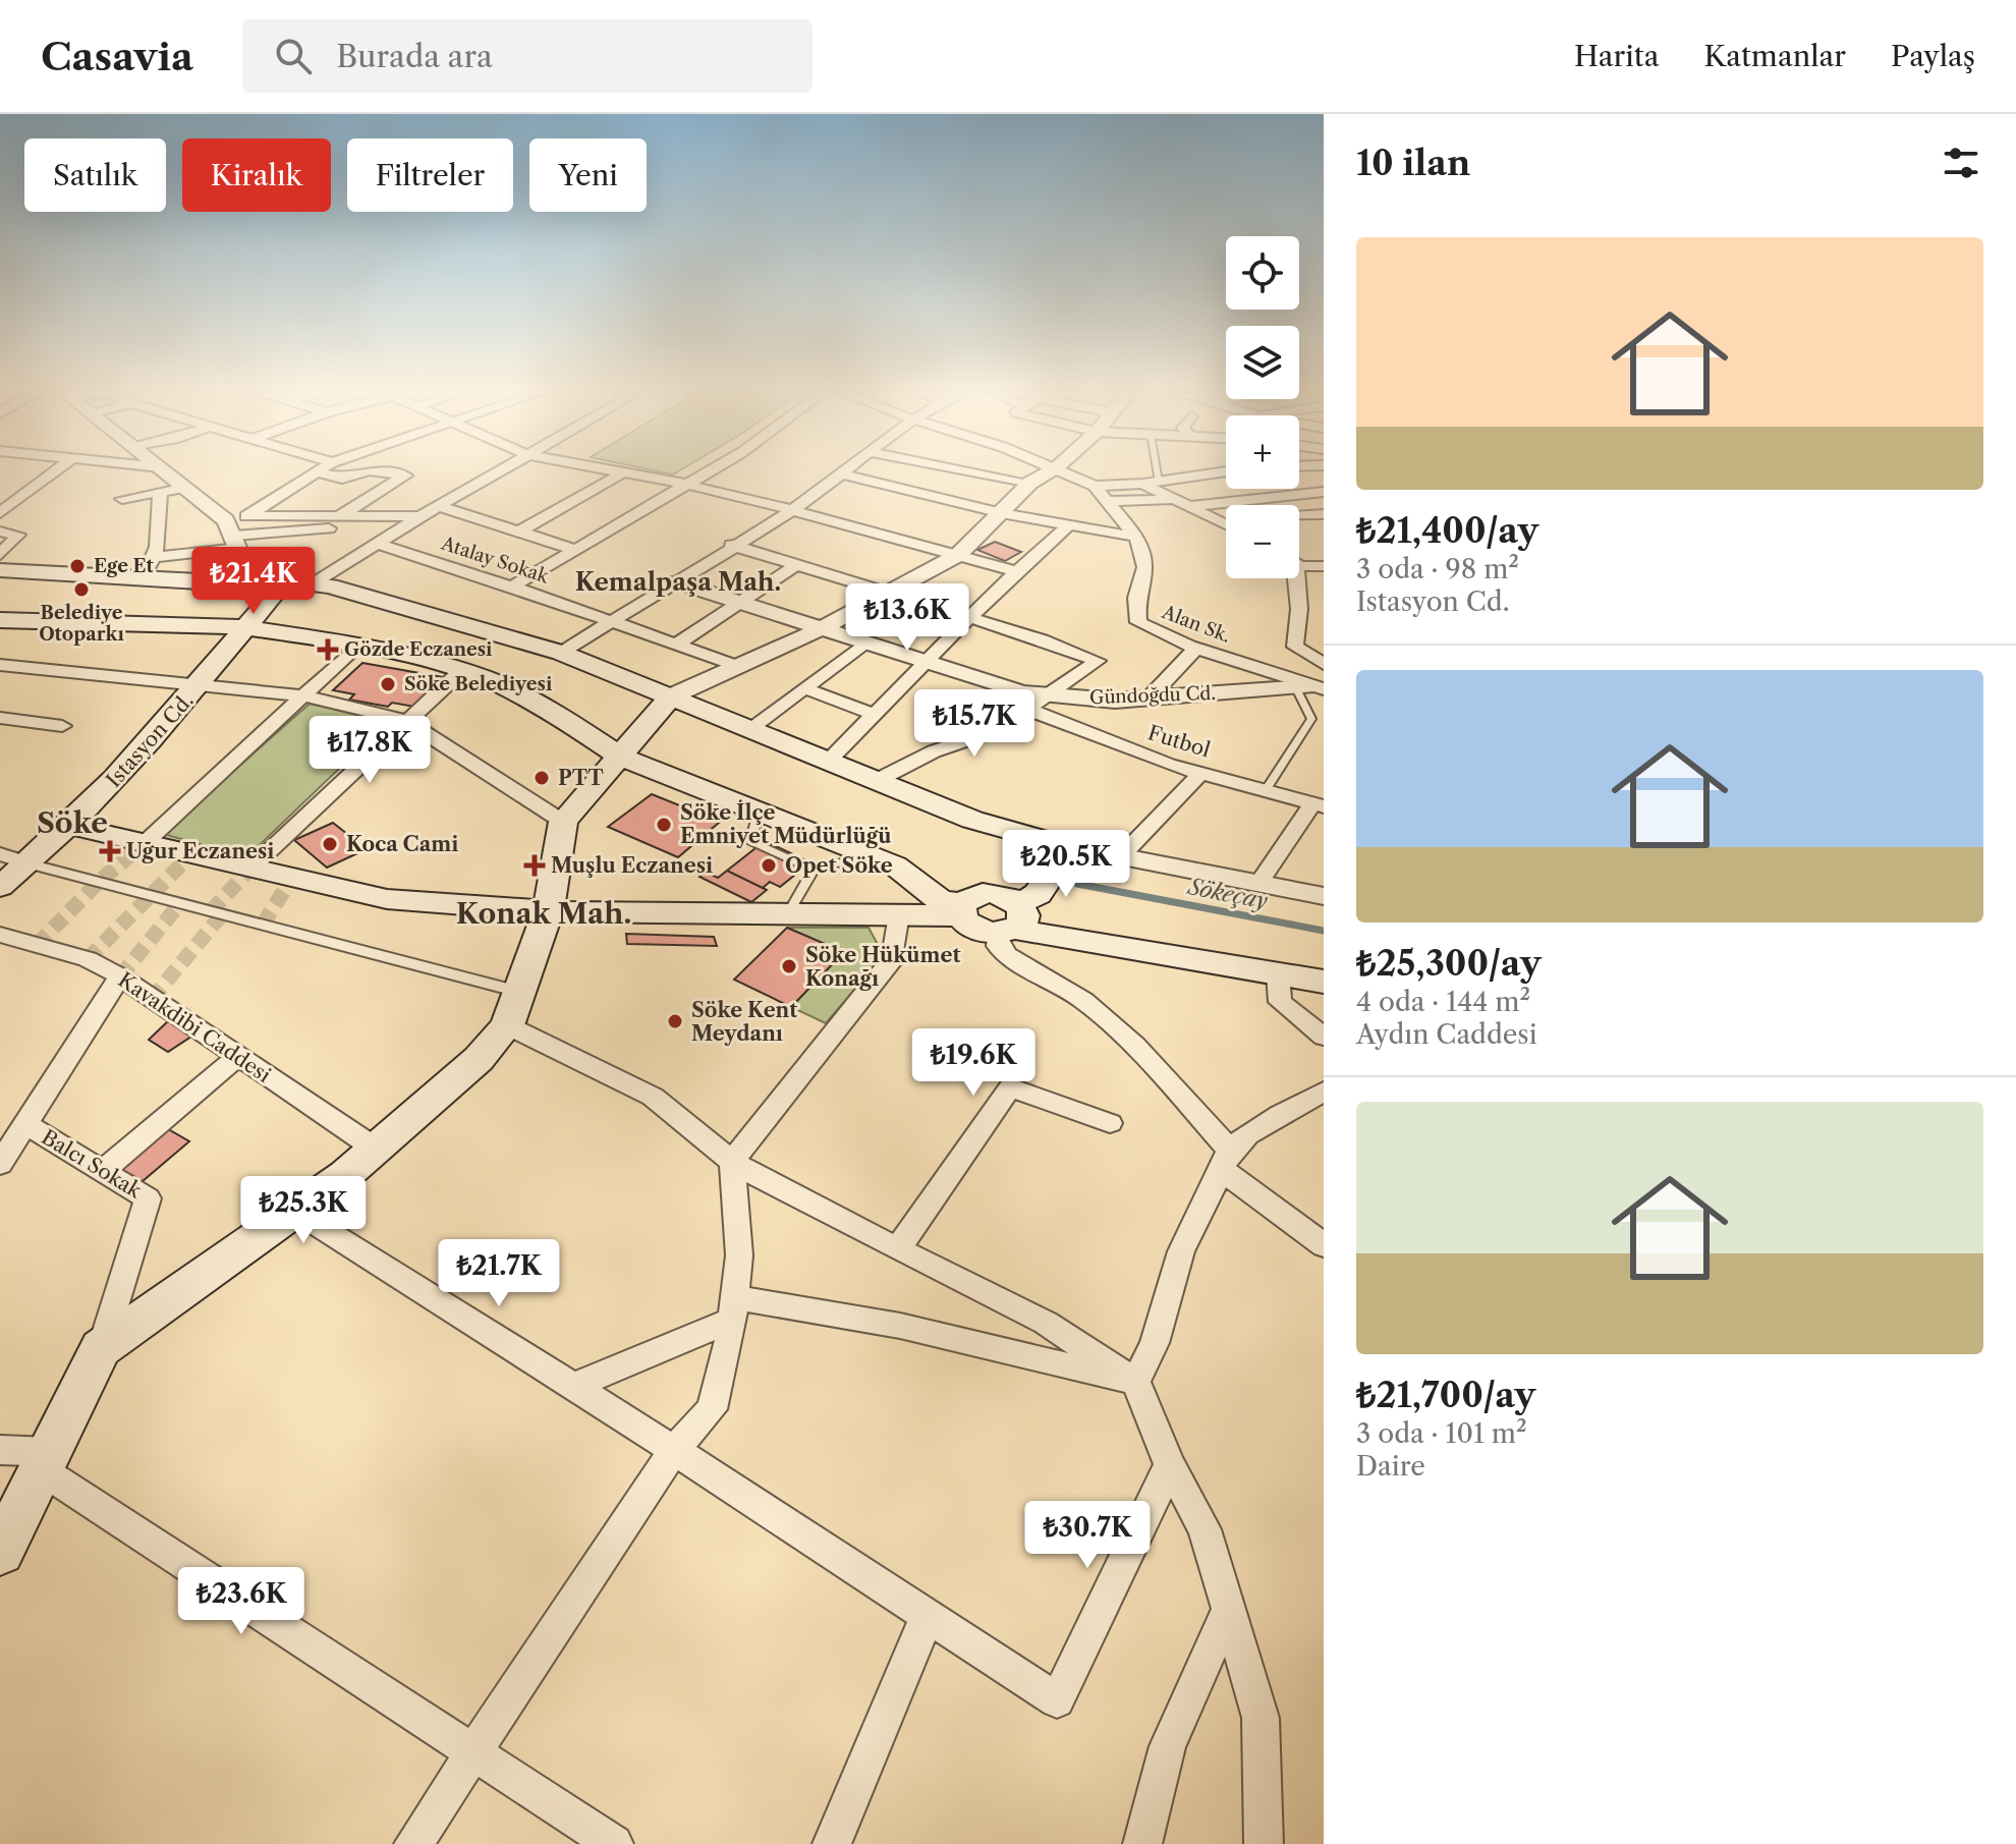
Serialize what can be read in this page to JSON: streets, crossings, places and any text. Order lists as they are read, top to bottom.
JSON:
{
  "streets": {
    "main road": ["Istasyon Cd."],
    "street": [
      "Atalay Sokak",
      "Alan Sk.",
      "Gündoğdu Cd.",
      "Futbol",
      "Kavakdibi Caddesi",
      "Balcı Sokak"
    ]
  },
  "crossings": [
    ["Alan Sk.", "Gündoğdu Cd."]
  ],
  "districts": ["Kemalpaşa Mah.", "Söke", "Konak Mah."],
  "water": ["Sökeçay"],
  "places": {
    "other": [
      "Ege Et",
      "Belediye Otoparkı",
      "Söke Belediyesi",
      "PTT",
      "Söke İlçe Emniyet Müdürlüğü",
      "Koca Cami",
      "Opet Söke",
      "Söke Hükümet Konağı",
      "Söke Kent Meydanı"
    ],
    "health": ["Gözde Eczanesi", "Uğur Eczanesi", "Muşlu Eczanesi"]
  },
  "page": {
    "header": "Casavia",
    "search": "Burada ara",
    "nav": ["Harita", "Katmanlar", "Paylaş"],
    "heading": "10 ilan",
    "chip": [
      "Satılık",
      "Kiralık",
      "Filtreler",
      "Yeni"
    ],
    "list": [
      {
        "name": "₺21,400/ay",
        "note": "3 oda · 98 m² · Istasyon Cd."
      },
      {
        "name": "₺25,300/ay",
        "note": "4 oda · 144 m² · Aydın Caddesi"
      },
      {
        "name": "₺21,700/ay",
        "note": "3 oda · 101 m² · Daire"
      }
    ],
    "map_buttons": ["+", "−"],
    "price": [
      "₺21.4K",
      "₺13.6K",
      "₺15.7K",
      "₺17.8K",
      "₺20.5K",
      "₺19.6K",
      "₺25.3K",
      "₺21.7K",
      "₺30.7K",
      "₺23.6K"
    ]
  }
}
